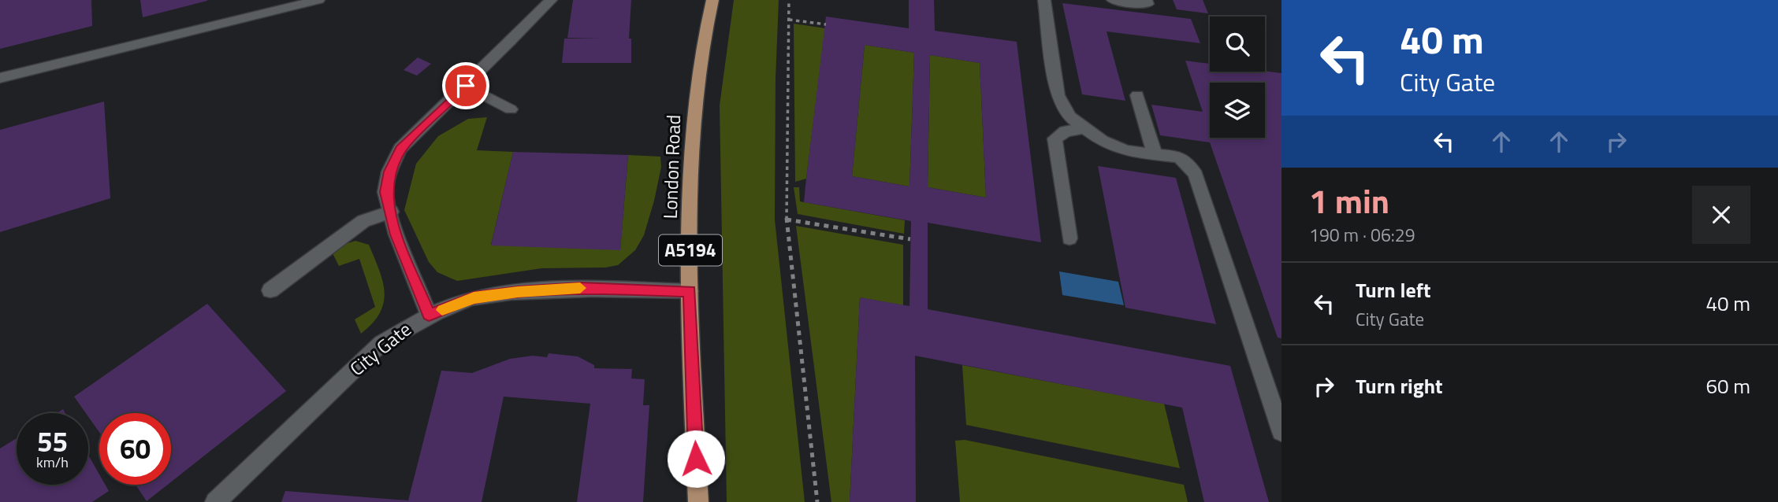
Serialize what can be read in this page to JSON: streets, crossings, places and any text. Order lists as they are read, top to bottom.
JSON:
{
  "streets": {
    "main road": ["London Road", "A5194"],
    "street": ["City Gate"]
  },
  "crossings": [
    ["London Road", "City Gate"]
  ],
  "page": {
    "turn": ["40 m", "City Gate"],
    "heading": ["1 min", "190 m · 06:29"],
    "list": [
      {
        "name": "Turn left",
        "note": "City Gate",
        "value": "40 m"
      },
      {
        "name": "Turn right",
        "value": "60 m"
      }
    ],
    "speed": "55 km/h",
    "limit": "60"
  }
}
